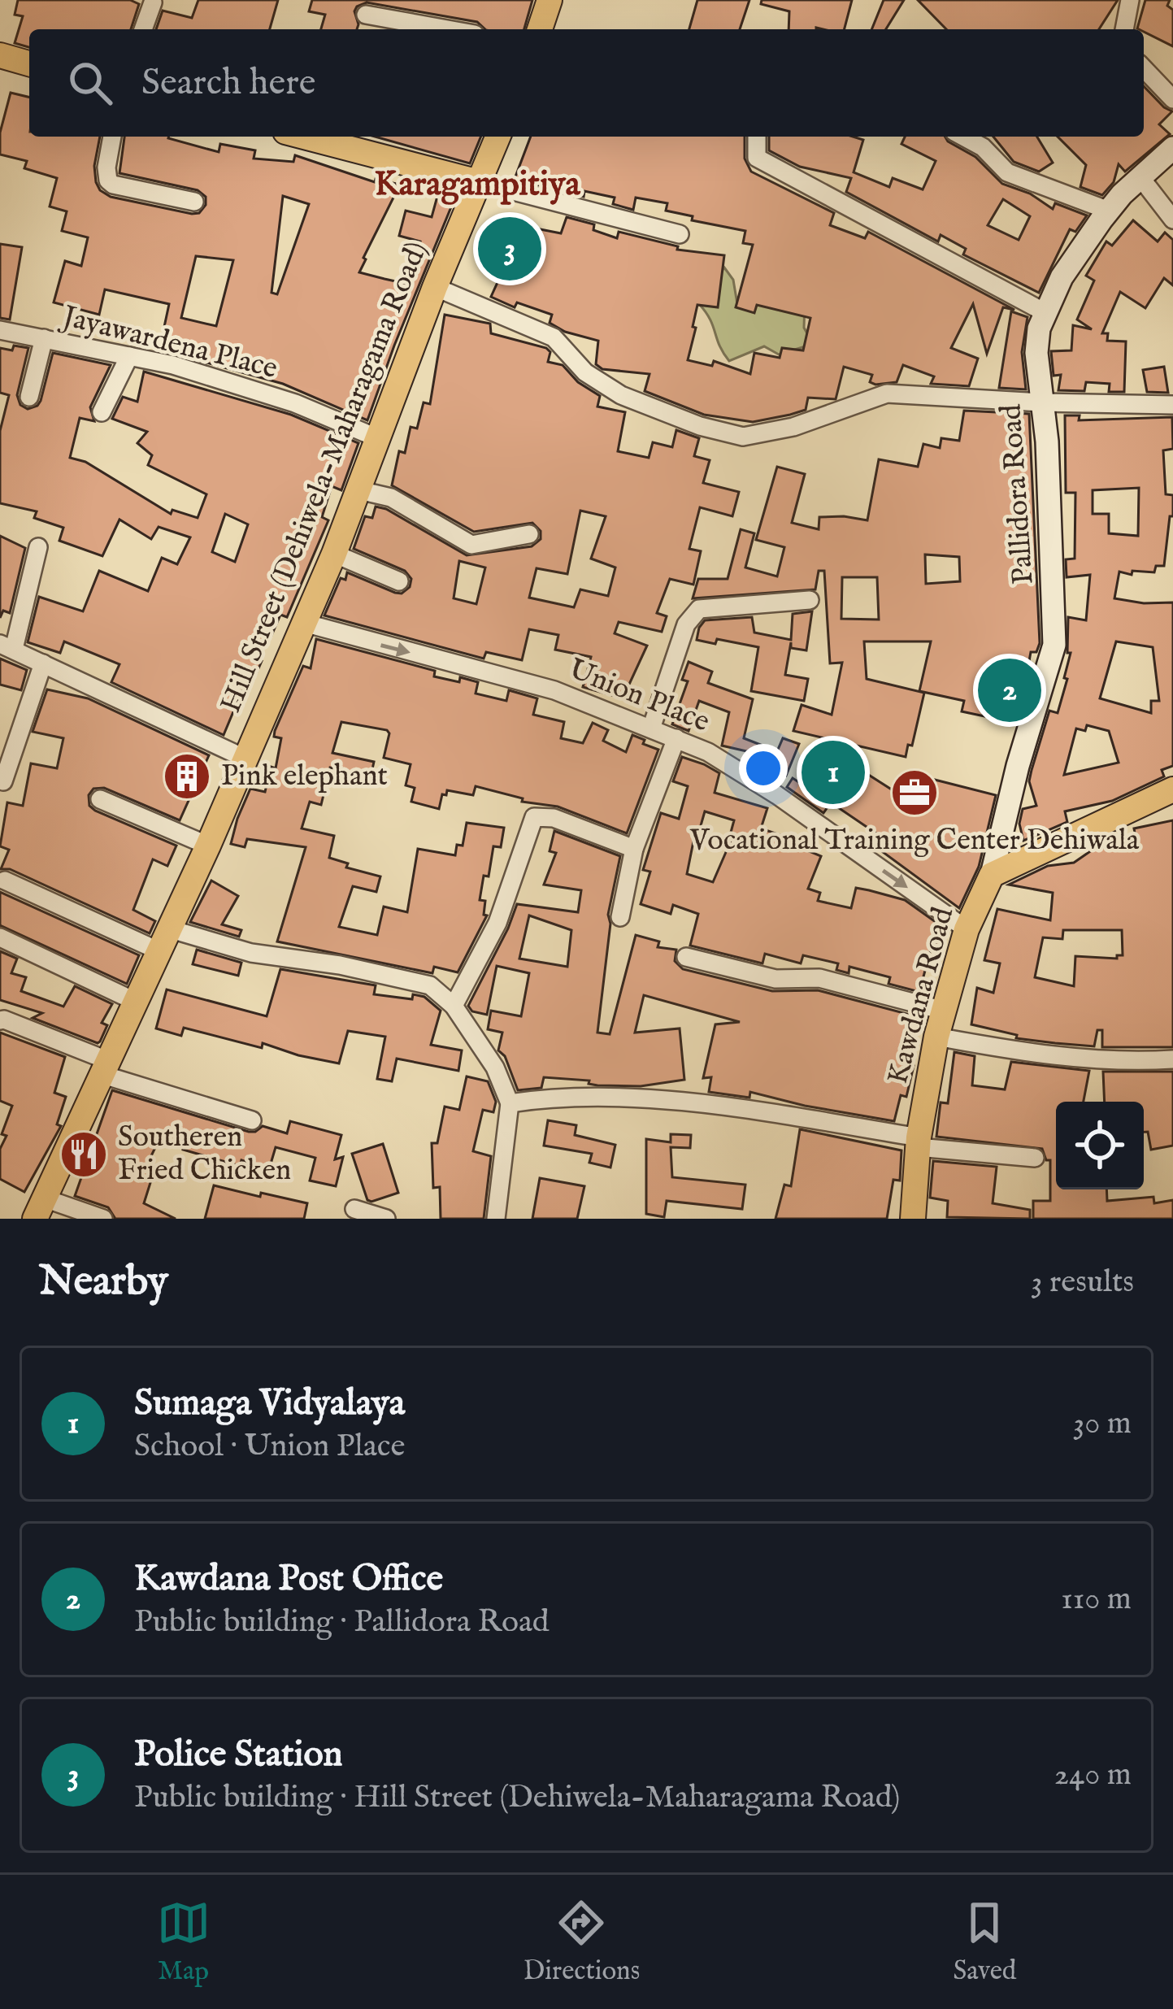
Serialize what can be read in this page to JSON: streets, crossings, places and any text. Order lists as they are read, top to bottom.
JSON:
{
  "streets": {
    "main road": ["Hill Street (Dehiwela-Maharagama Road)", "Kawdana Road"],
    "street": ["Jayawardena Place", "Pallidora Road", "Union Place"]
  },
  "crossings": [
    ["Jayawardena Place", "Hill Street (Dehiwela-Maharagama Road)"],
    ["Hill Street (Dehiwela-Maharagama Road)", "Union Place"],
    ["Pallidora Road", "Kawdana Road"],
    ["Union Place", "Kawdana Road"]
  ],
  "districts": ["Karagampitiya"],
  "places": {
    "building": ["Pink elephant"],
    "office": ["Vocational Training Center Dehiwala"],
    "restaurant": ["Southeren Fried Chicken"]
  },
  "page": {
    "search": "Search here",
    "pins": ["3", "2", "1"],
    "heading": ["Nearby", "3 results"],
    "list": [
      {
        "mark": "1",
        "name": "Sumaga Vidyalaya",
        "note": "School · Union Place",
        "value": "30 m"
      },
      {
        "mark": "2",
        "name": "Kawdana Post Office",
        "note": "Public building · Pallidora Road",
        "value": "110 m"
      },
      {
        "mark": "3",
        "name": "Police Station",
        "note": "Public building · Hill Street (Dehiwela-Maharagama Road)",
        "value": "240 m"
      }
    ],
    "nav": ["Map", "Directions", "Saved"]
  }
}
